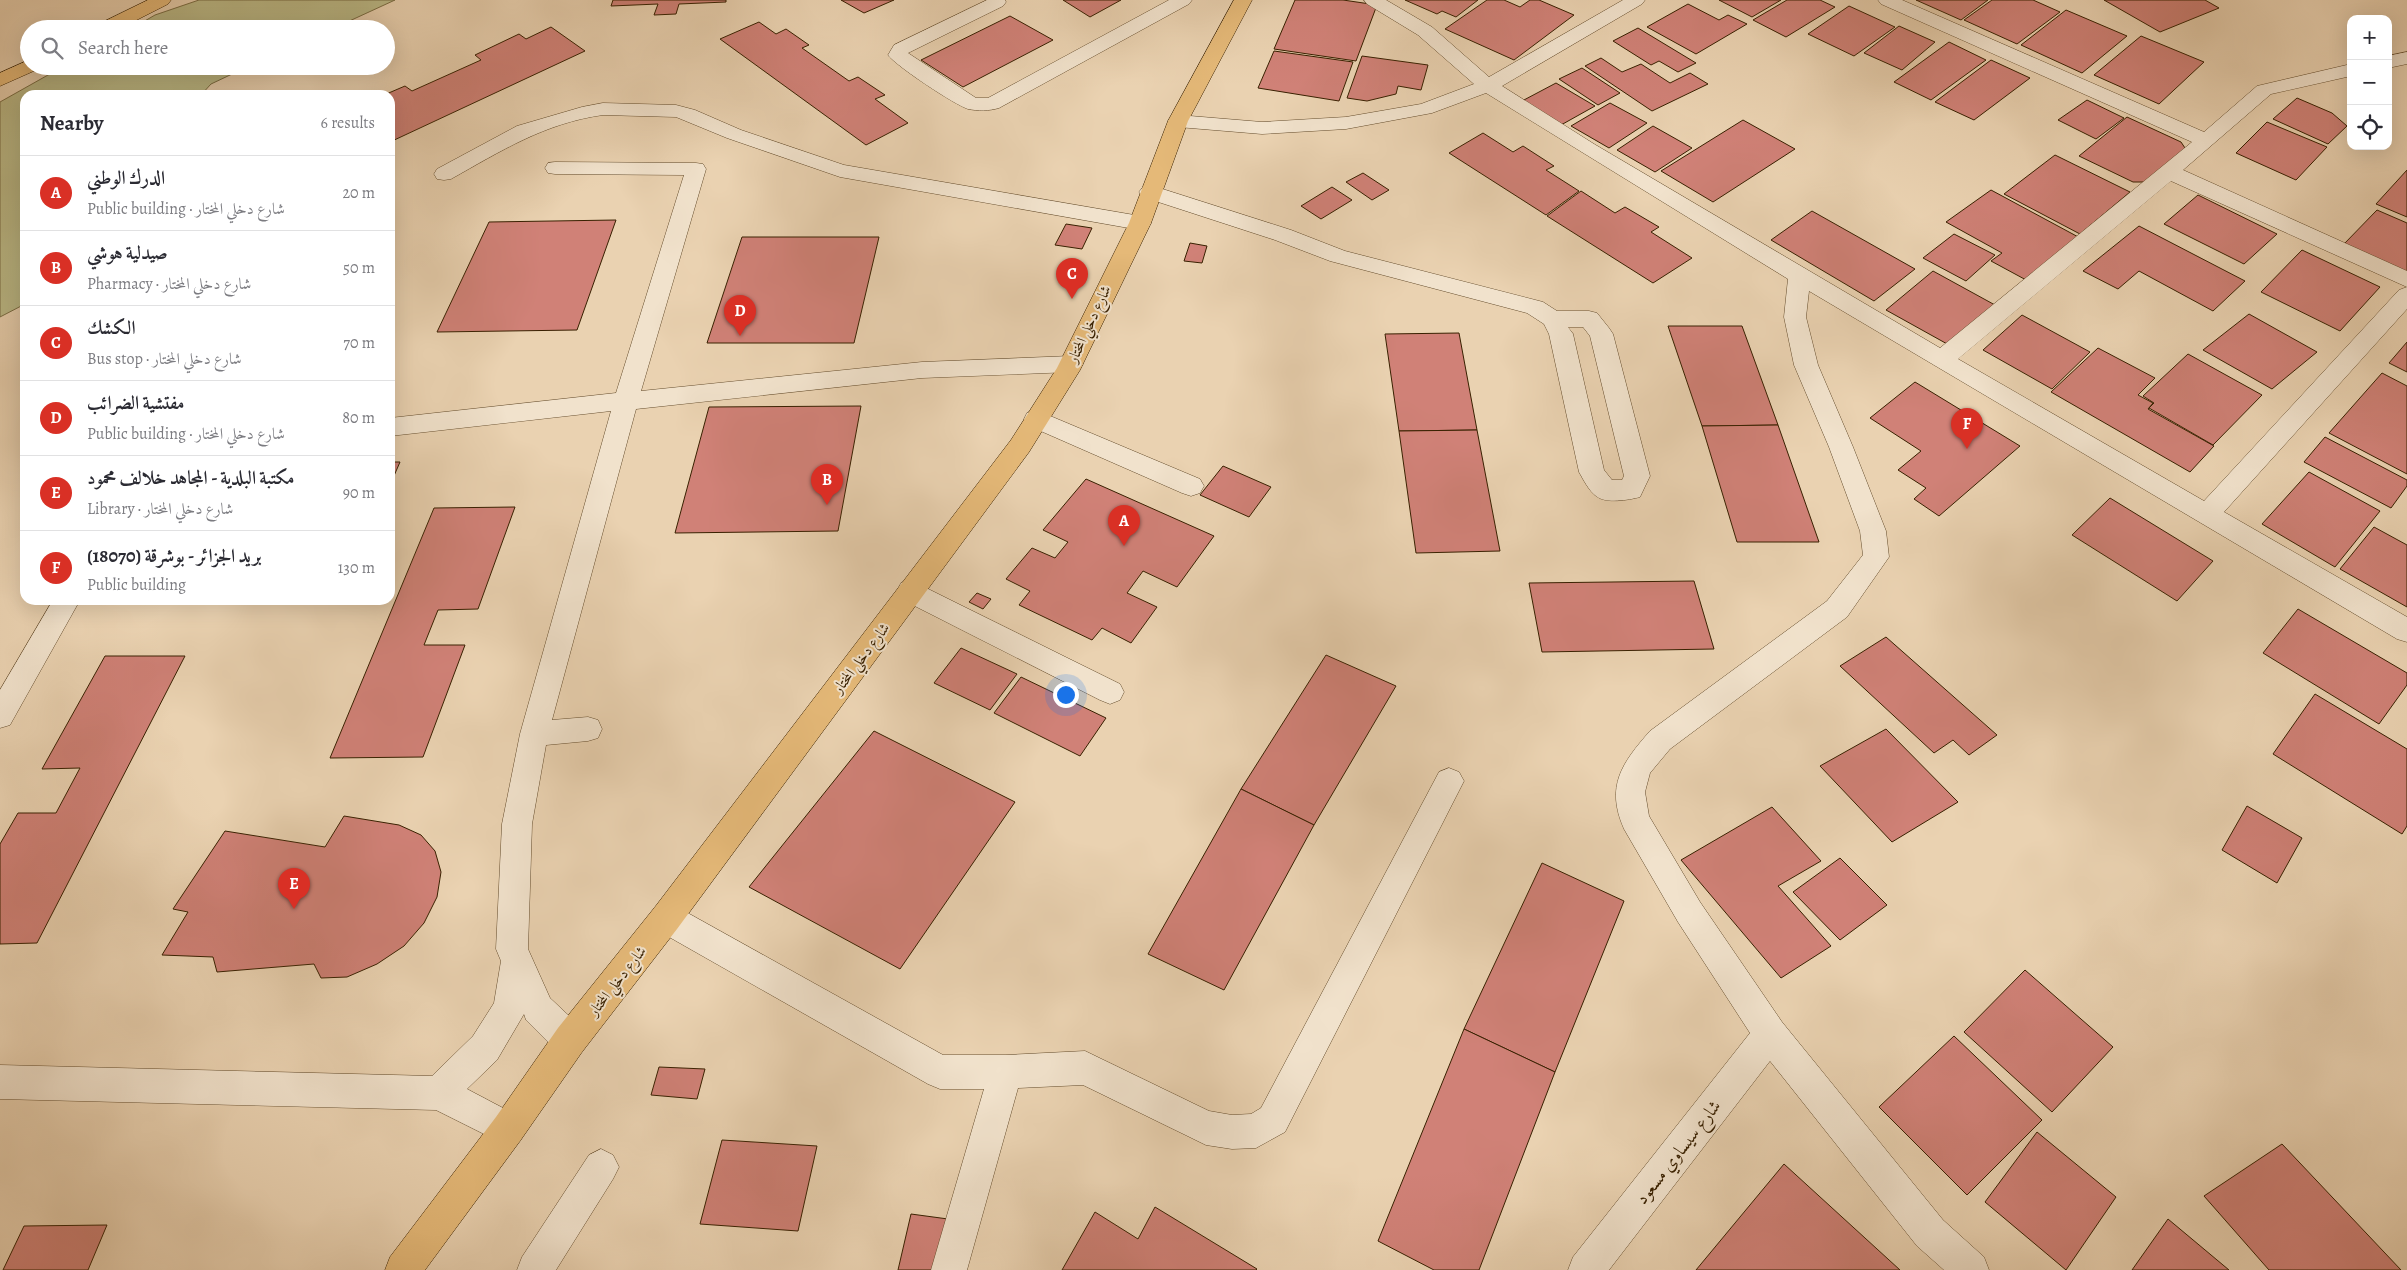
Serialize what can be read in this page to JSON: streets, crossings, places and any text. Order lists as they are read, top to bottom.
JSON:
{
  "streets": {
    "main road": ["شارع دخلي المختار"],
    "street": ["شارع سيساوي مسعود"]
  },
  "page": {
    "map_buttons": ["+", "−"],
    "search": "Search here",
    "heading": ["Nearby", "6 results"],
    "list": [
      {
        "mark": "A",
        "name": "الدرك الوطني",
        "note": "Public building · شارع دخلي المختار",
        "value": "20 m"
      },
      {
        "mark": "B",
        "name": "صيدلية هوشي",
        "note": "Pharmacy · شارع دخلي المختار",
        "value": "50 m"
      },
      {
        "mark": "C",
        "name": "الكشك",
        "note": "Bus stop · شارع دخلي المختار",
        "value": "70 m"
      },
      {
        "mark": "D",
        "name": "مفتشية الضرائب",
        "note": "Public building · شارع دخلي المختار",
        "value": "80 m"
      },
      {
        "mark": "E",
        "name": "مكتبة البلدية - المجاهد خلالف محمود",
        "note": "Library · شارع دخلي المختار",
        "value": "90 m"
      },
      {
        "mark": "F",
        "name": "بريد الجزائر - بوشرقة (18070)",
        "note": "Public building",
        "value": "130 m"
      }
    ],
    "pins": [
      "C",
      "D",
      "F",
      "B",
      "A",
      "E"
    ]
  }
}
